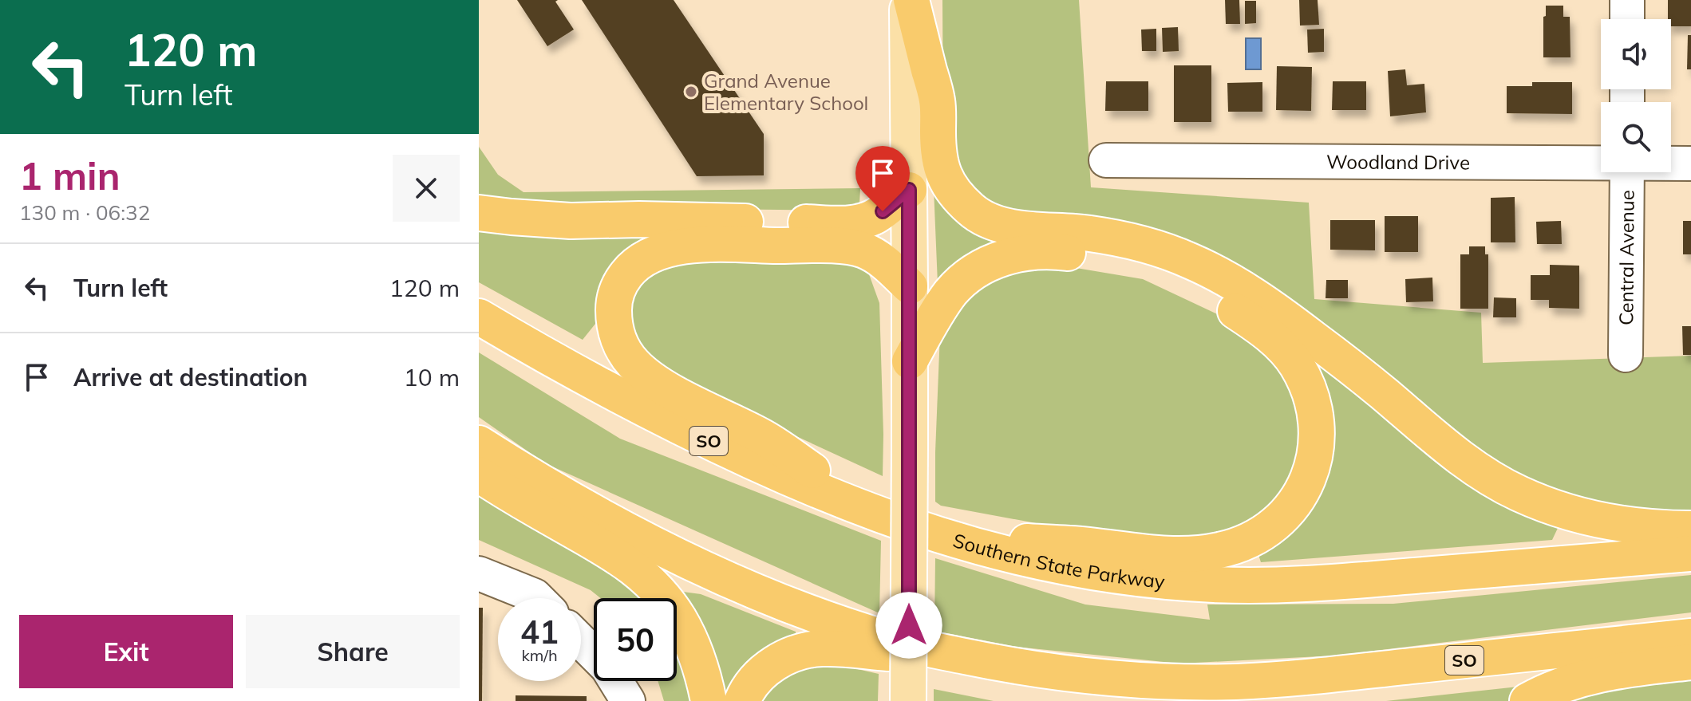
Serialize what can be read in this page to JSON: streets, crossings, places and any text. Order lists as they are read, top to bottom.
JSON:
{
  "streets": {
    "highway": ["SO", "Southern State Parkway"],
    "street": ["Woodland Drive", "Central Avenue"]
  },
  "places": ["Grand Avenue Elementary School"],
  "page": {
    "turn": ["120 m", "Turn left"],
    "heading": ["1 min", "130 m · 06:32"],
    "list": [
      {
        "name": "Turn left",
        "value": "120 m"
      },
      {
        "name": "Arrive at destination",
        "value": "10 m"
      }
    ],
    "speed": "41 km/h",
    "limit": "50",
    "buttons": ["Exit", "Share"]
  }
}
